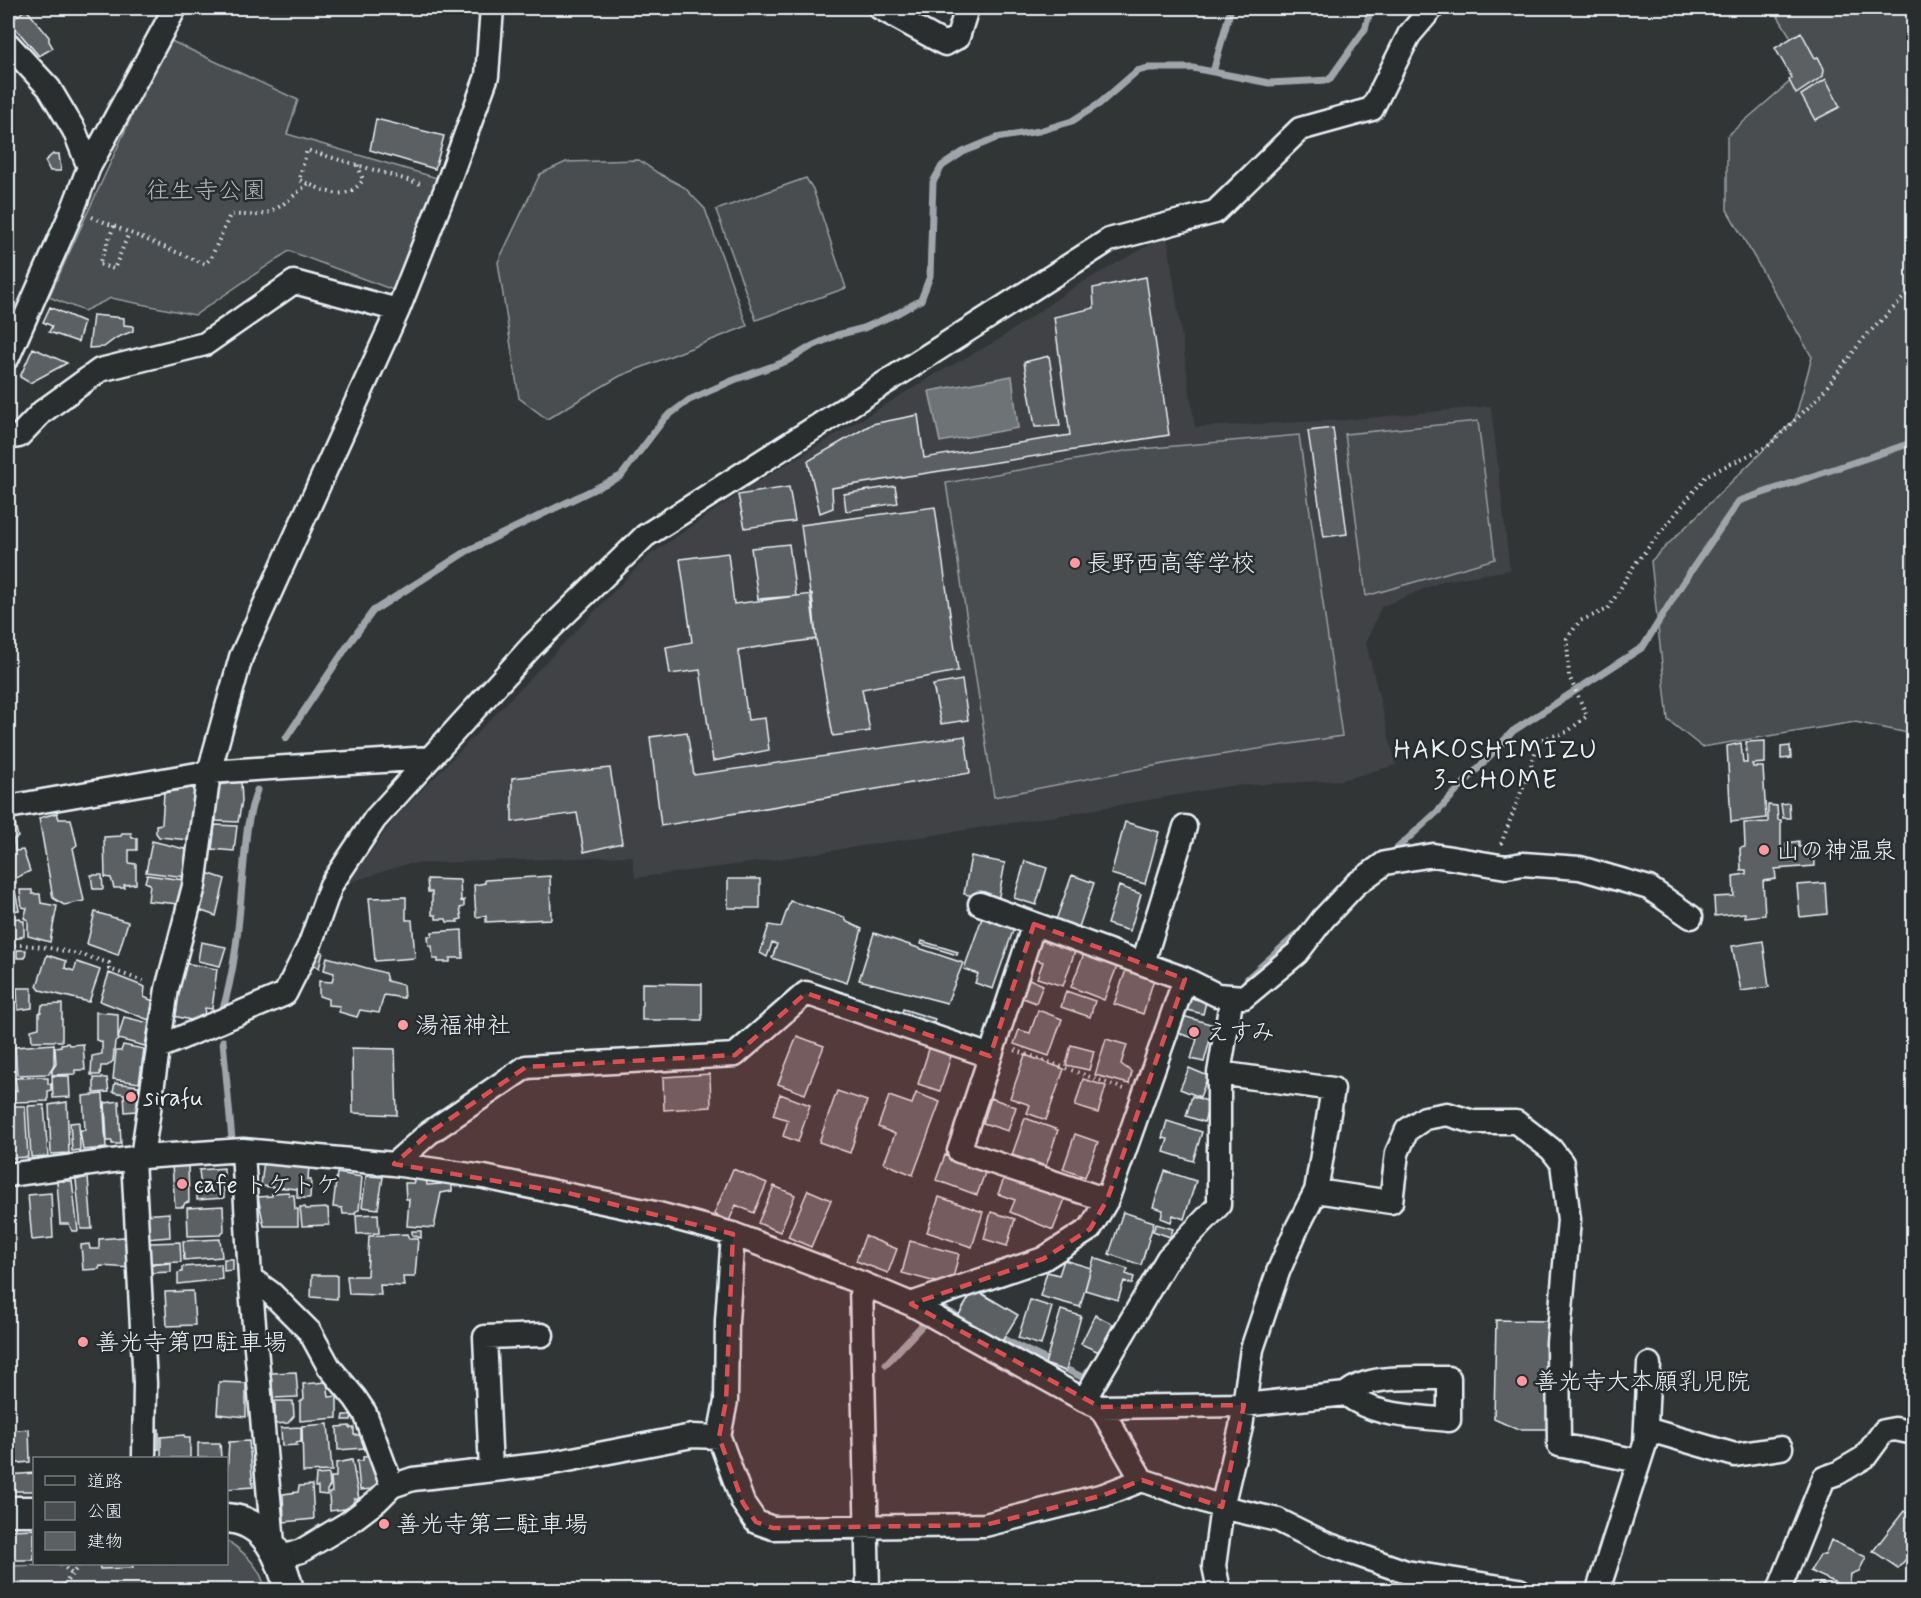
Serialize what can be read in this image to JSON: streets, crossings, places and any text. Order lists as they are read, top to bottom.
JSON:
{
  "districts": ["HAKOSHIMIZU 3-CHOME"],
  "parks": ["往生寺公園"],
  "places": [
    "長野西高等学校",
    "山の神温泉",
    "湯福神社",
    "えすみ",
    "sirafu",
    "cafe トケトケ",
    "善光寺第四駐車場",
    "善光寺大本願乳児院",
    "善光寺第二駐車場"
  ],
  "legend": ["道路", "公園", "建物"]
}
